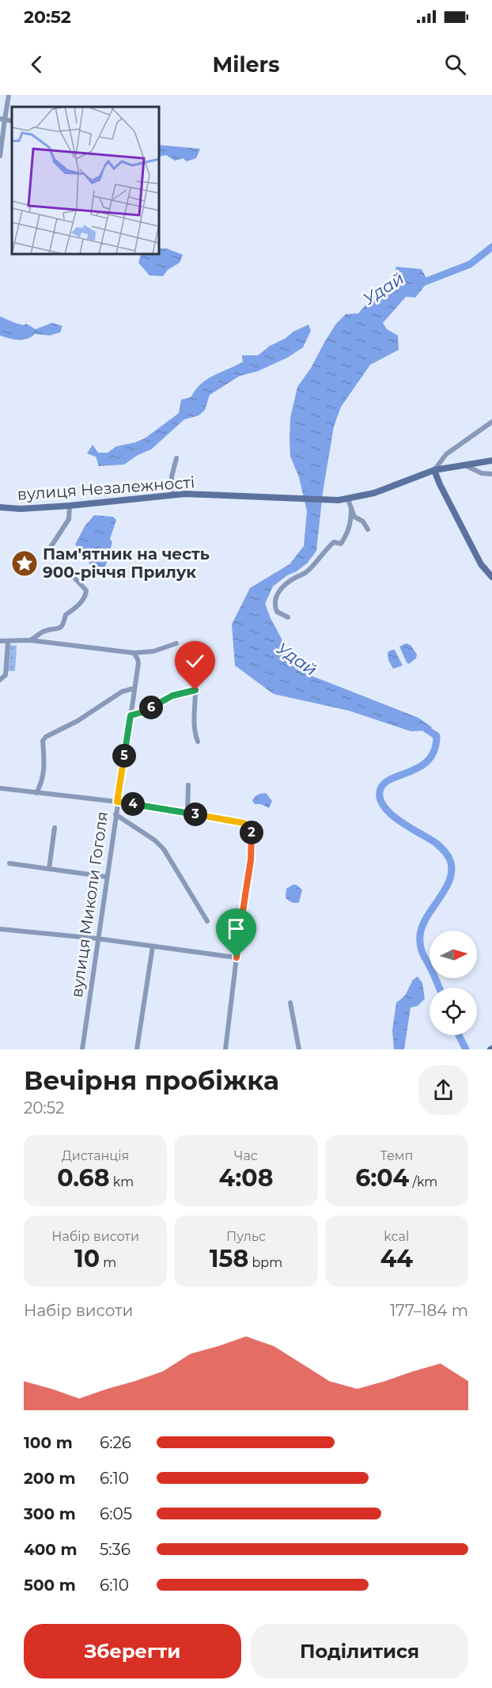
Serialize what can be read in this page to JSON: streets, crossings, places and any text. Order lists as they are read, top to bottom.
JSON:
{
  "streets": {
    "main road": ["вулиця Незалежності"],
    "street": ["вулиця Миколи Гоголя"]
  },
  "water": ["Удай"],
  "places": {
    "place": ["Пам'ятник на честь 900-річчя Прилук"]
  },
  "north": "right",
  "page": {
    "status": "20:52",
    "header": "Milers",
    "pins": [
      "6",
      "5",
      "4",
      "3",
      "2"
    ],
    "heading": ["Вечірня пробіжка", "20:52"],
    "stats": [
      ["Дистанція", "0.68 km"],
      ["Час", "4:08"],
      ["Темп", "6:04 /km"],
      ["Набір висоти", "10 m"],
      ["Пульс", "158 bpm"],
      ["kcal", "44"]
    ],
    "chart": ["Набір висоти", "177–184 m"],
    "list": [
      {
        "name": "100 m",
        "note": "6:26"
      },
      {
        "name": "200 m",
        "note": "6:10"
      },
      {
        "name": "300 m",
        "note": "6:05"
      },
      {
        "name": "400 m",
        "note": "5:36"
      },
      {
        "name": "500 m",
        "note": "6:10"
      }
    ],
    "buttons": ["Зберегти", "Поділитися"]
  }
}
